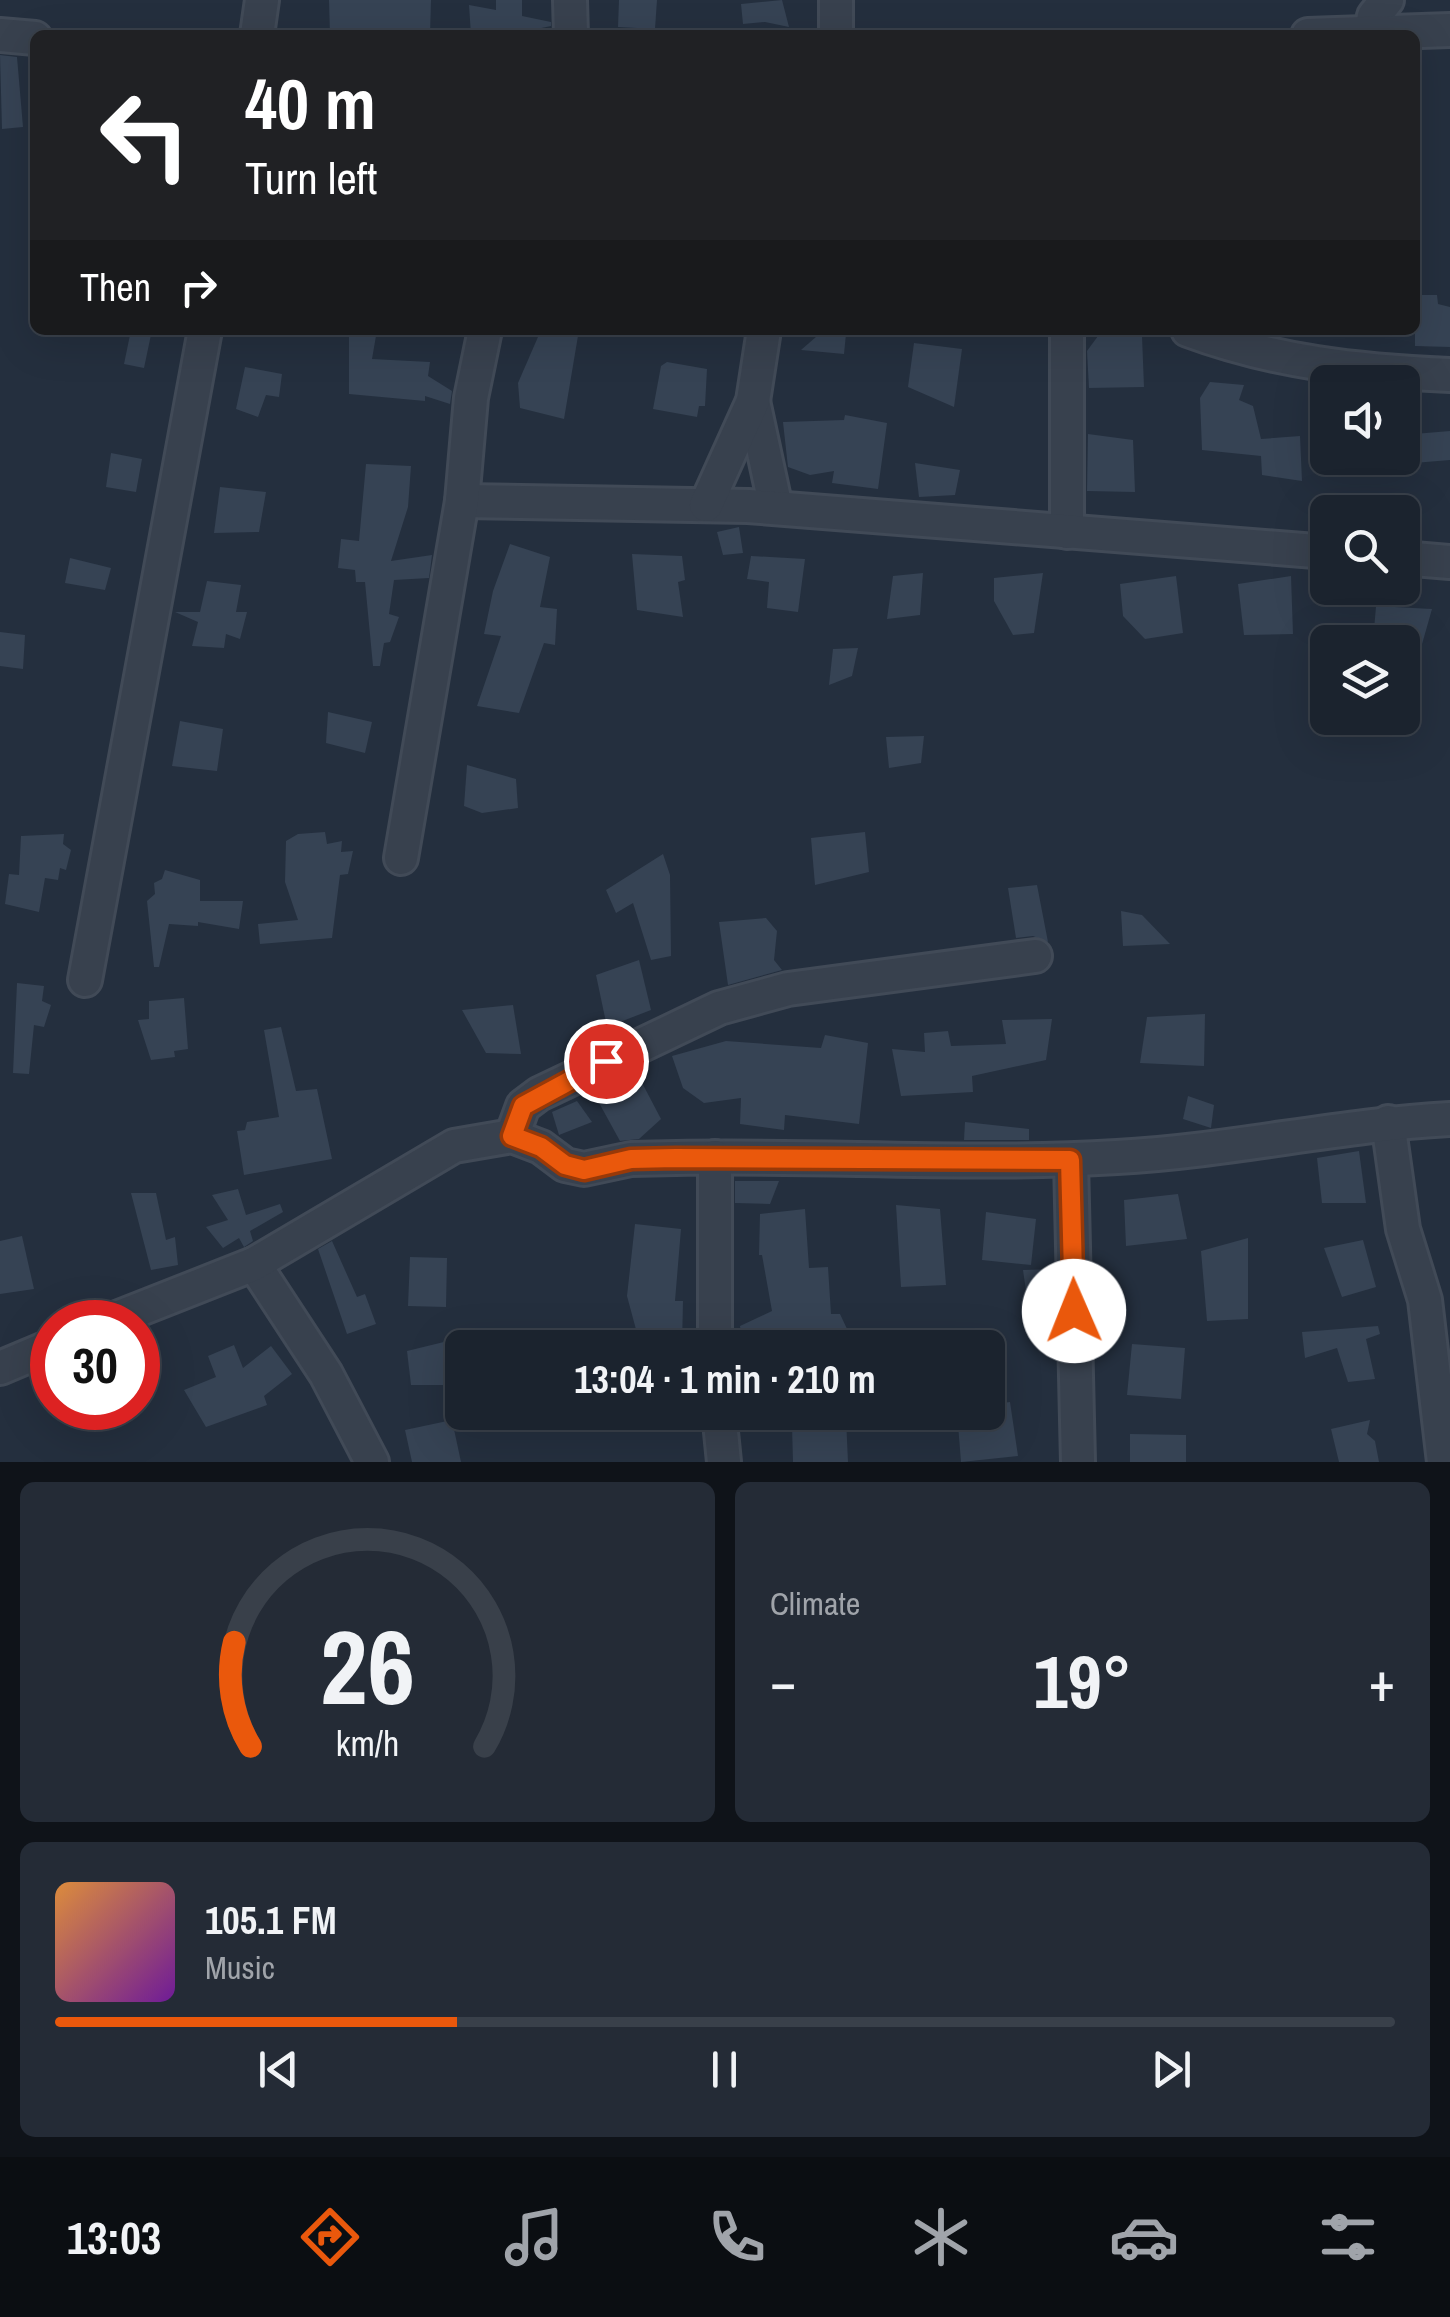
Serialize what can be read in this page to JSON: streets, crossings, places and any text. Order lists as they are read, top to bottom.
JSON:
{
  "page": {
    "turn": ["40 m", "Turn left"],
    "then": "Then",
    "limit": "30",
    "trip": "13:04 · 1 min · 210 m",
    "tile": "Climate",
    "heat": ["−", "19°", "+"],
    "song": ["105.1 FM", "Music"],
    "tabs": "13:03",
    "gauge": ["26", "km/h"]
  }
}
